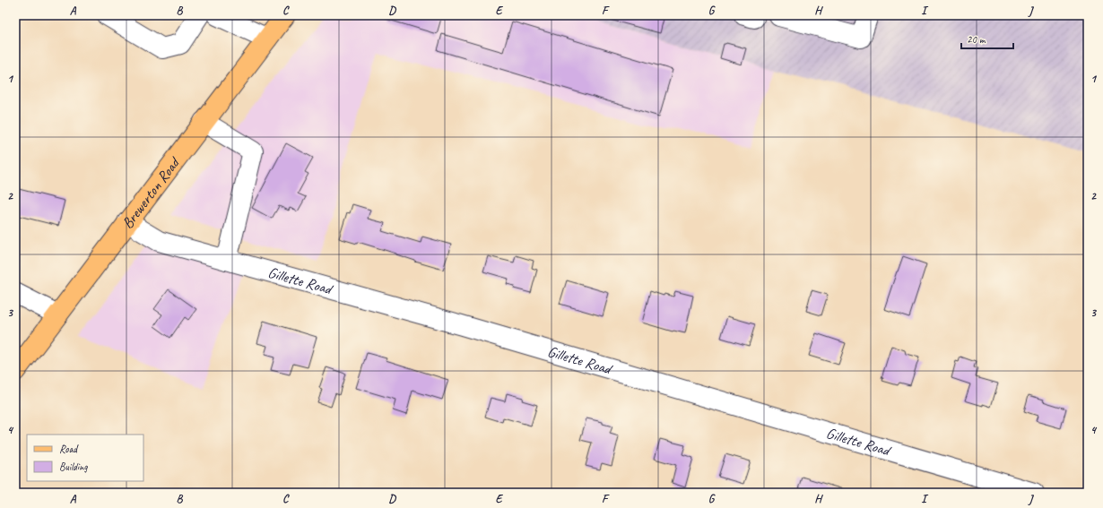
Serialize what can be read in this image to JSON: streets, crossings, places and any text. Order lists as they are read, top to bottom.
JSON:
{
  "streets": {
    "main road": ["Brewerton Road"],
    "street": ["Gillette Road"]
  },
  "crossings": [
    ["Brewerton Road", "Gillette Road"]
  ],
  "legend": ["Road", "Building"],
  "scale_bar": "20 m",
  "grid": {
    "columns": [
      "A",
      "B",
      "C",
      "D",
      "E",
      "F",
      "G",
      "H",
      "I",
      "J"
    ],
    "rows": [
      "1",
      "2",
      "3",
      "4"
    ]
  }
}
